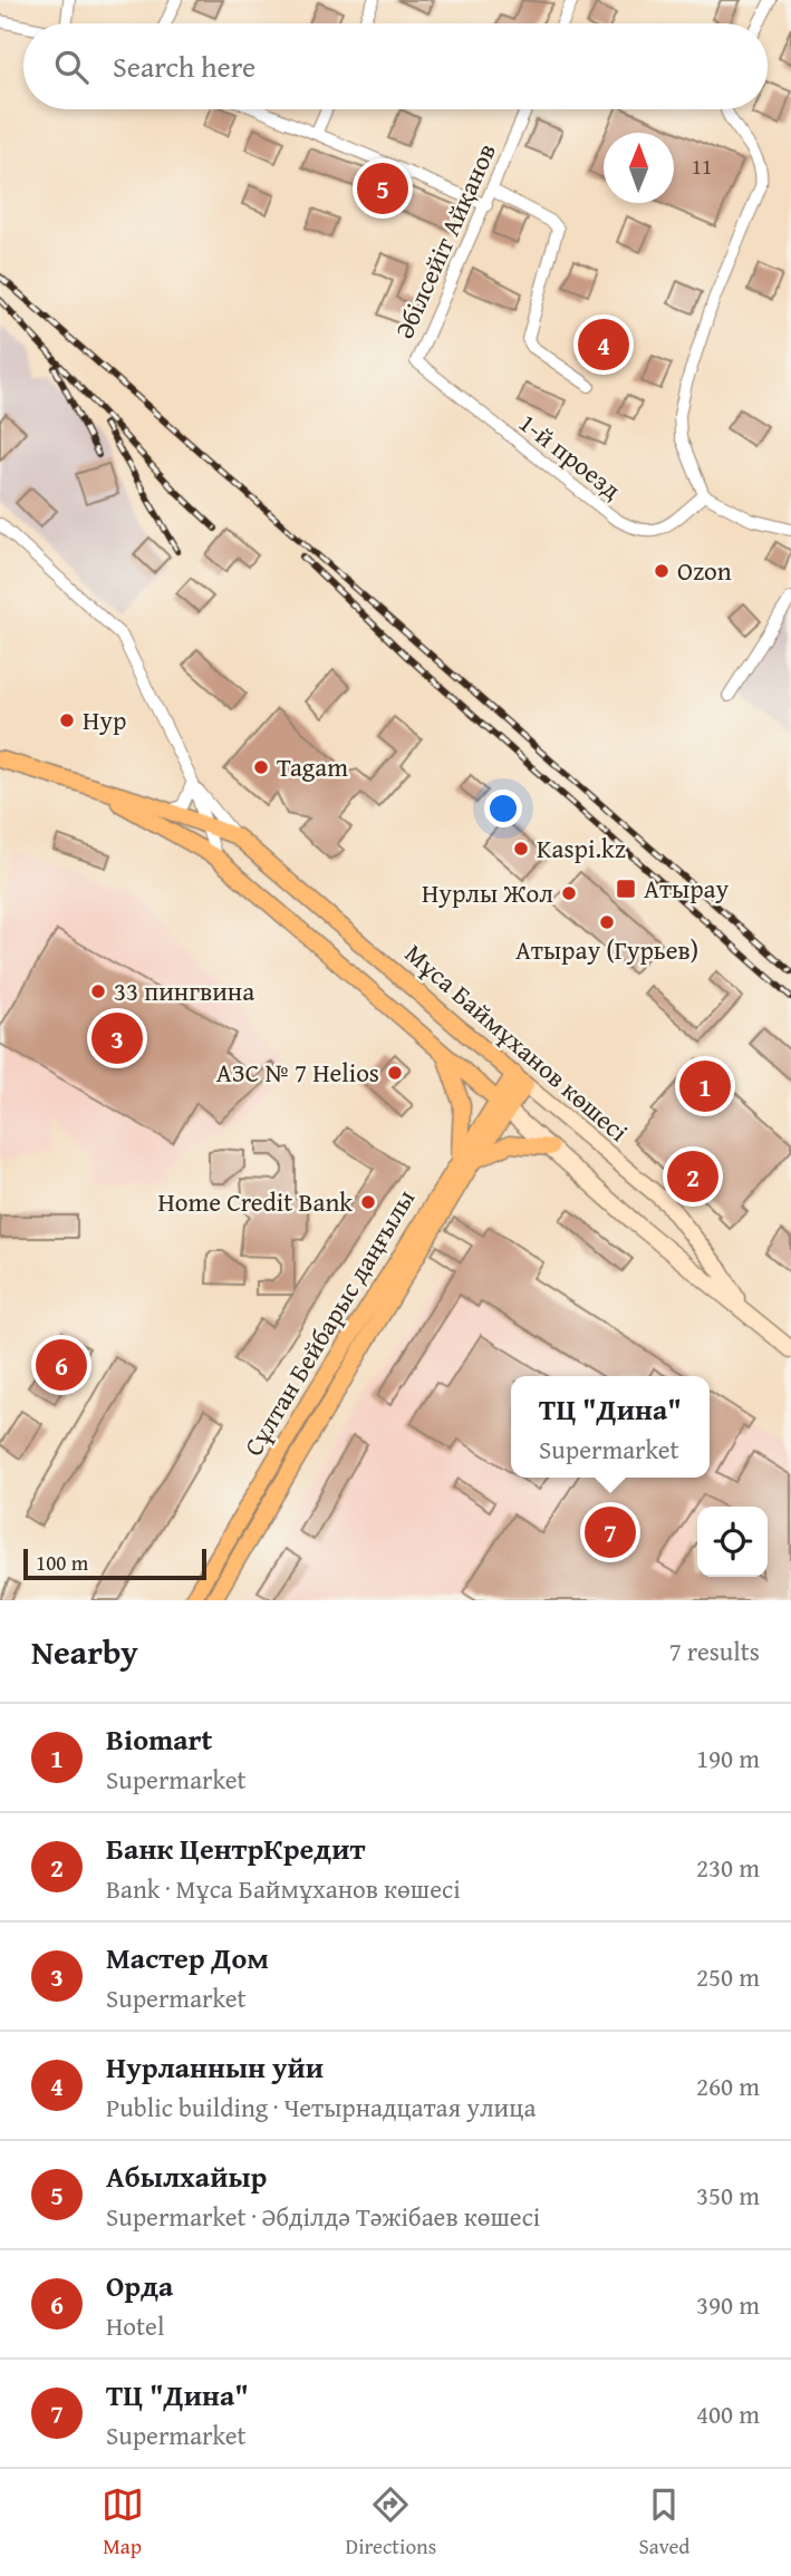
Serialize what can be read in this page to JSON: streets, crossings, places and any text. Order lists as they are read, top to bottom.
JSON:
{
  "streets": {
    "main road": ["Мұса Баймұханов көшесі", "Сұлтан Бейбарыс даңғылы"],
    "street": ["Әбілсейіт Айқанов", "1-й проезд"]
  },
  "crossings": [
    ["Әбілсейіт Айқанов", "1-й проезд"],
    ["Мұса Баймұханов көшесі", "Сұлтан Бейбарыс даңғылы"]
  ],
  "places": {
    "other": [
      "Ozon",
      "Нур",
      "Tagam",
      "Kaspi.kz",
      "Нурлы Жол",
      "Атырау (Гурьев)",
      "33 пингвина",
      "АЗС № 7 Helios",
      "Home Credit Bank"
    ],
    "transit": ["Атырау"]
  },
  "house_numbers": ["11"],
  "scale_bar": "100 m",
  "north": "top",
  "page": {
    "search": "Search here",
    "pins": [
      "5",
      "4",
      "3",
      "1",
      "2",
      "6",
      "7"
    ],
    "popup": ["ТЦ \"Дина\"", "Supermarket"],
    "scale": "100 m",
    "heading": ["Nearby", "7 results"],
    "list": [
      {
        "mark": "1",
        "name": "Biomart",
        "note": "Supermarket",
        "value": "190 m"
      },
      {
        "mark": "2",
        "name": "Банк ЦентрКредит",
        "note": "Bank · Мұса Баймұханов көшесі",
        "value": "230 m"
      },
      {
        "mark": "3",
        "name": "Мастер Дом",
        "note": "Supermarket",
        "value": "250 m"
      },
      {
        "mark": "4",
        "name": "Нурланнын уйи",
        "note": "Public building · Четырнадцатая улица",
        "value": "260 m"
      },
      {
        "mark": "5",
        "name": "Абылхайыр",
        "note": "Supermarket · Әбділдә Тәжібаев көшесі",
        "value": "350 m"
      },
      {
        "mark": "6",
        "name": "Орда",
        "note": "Hotel",
        "value": "390 m"
      },
      {
        "mark": "7",
        "name": "ТЦ \"Дина\"",
        "note": "Supermarket",
        "value": "400 m"
      }
    ],
    "nav": ["Map", "Directions", "Saved"]
  }
}
